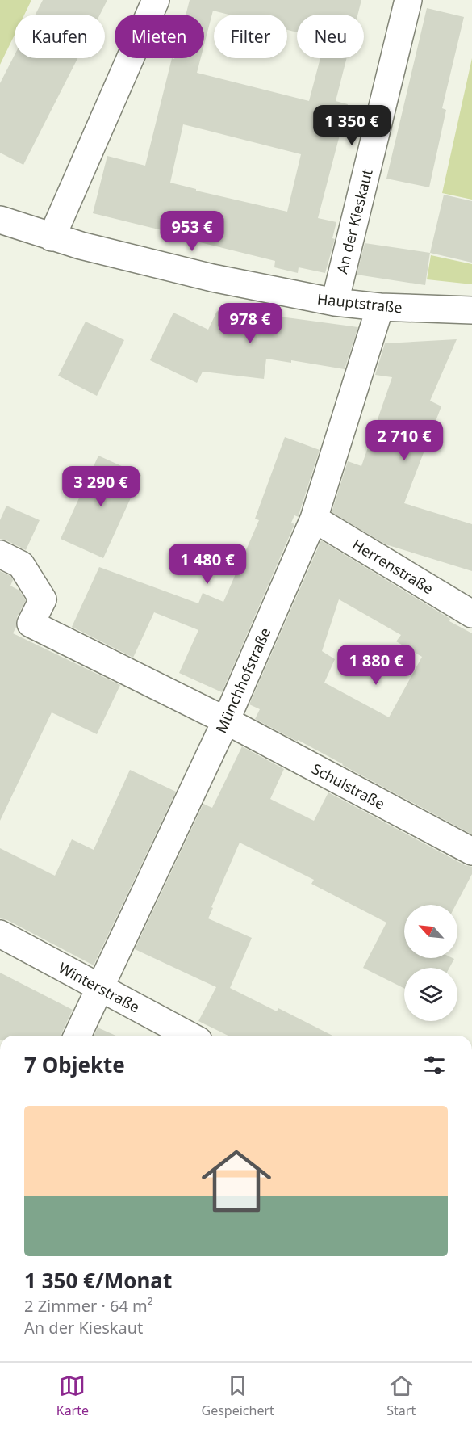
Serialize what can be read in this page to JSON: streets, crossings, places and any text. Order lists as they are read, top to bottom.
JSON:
{
  "streets": {
    "street": [
      "An der Kieskaut",
      "Hauptstraße",
      "Herrenstraße",
      "Münchhofstraße",
      "Schulstraße",
      "Winterstraße"
    ]
  },
  "crossings": [
    ["An der Kieskaut", "Hauptstraße"],
    ["Hauptstraße", "Münchhofstraße"],
    ["Herrenstraße", "Münchhofstraße"],
    ["Münchhofstraße", "Schulstraße"],
    ["Münchhofstraße", "Winterstraße"]
  ],
  "north": "top left",
  "page": {
    "chip": [
      "Kaufen",
      "Mieten",
      "Filter",
      "Neu"
    ],
    "price": [
      "1 350 €",
      "953 €",
      "978 €",
      "2 710 €",
      "3 290 €",
      "1 480 €",
      "1 880 €"
    ],
    "heading": "7 Objekte",
    "list": [
      {
        "name": "1 350 €/Monat",
        "note": "2 Zimmer · 64 m² · An der Kieskaut"
      }
    ],
    "tabs": ["Karte", "Gespeichert", "Start"]
  }
}
